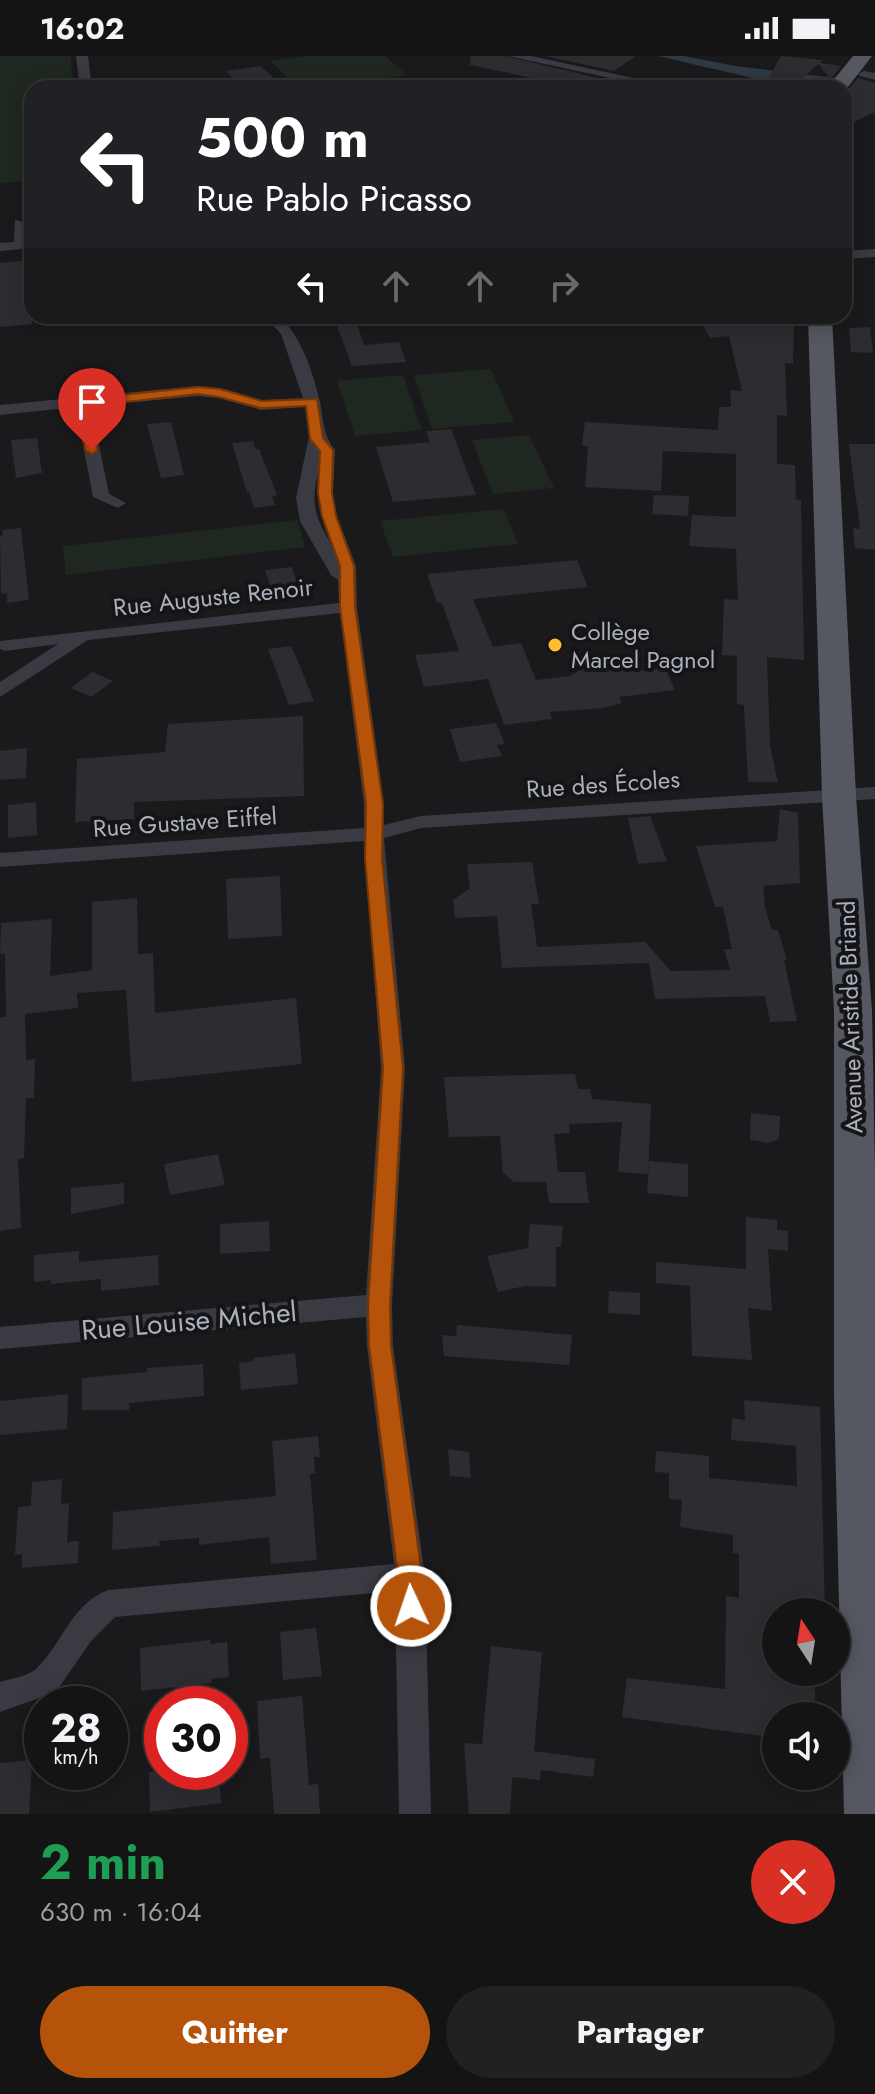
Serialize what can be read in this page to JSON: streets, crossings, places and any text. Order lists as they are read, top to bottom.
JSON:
{
  "streets": {
    "main road": ["Avenue Aristide Briand"],
    "street": [
      "Rue Auguste Renoir",
      "Rue des Écoles",
      "Rue Gustave Eiffel",
      "Rue Louise Michel"
    ]
  },
  "crossings": [
    ["Rue des Écoles", "Rue Gustave Eiffel"],
    ["Rue des Écoles", "Avenue Aristide Briand"]
  ],
  "places": ["Collège Marcel Pagnol"],
  "north": "top",
  "page": {
    "status": "16:02",
    "turn": ["500 m", "Rue Pablo Picasso"],
    "speed": "28 km/h",
    "limit": "30",
    "heading": ["2 min", "630 m · 16:04"],
    "buttons": ["Quitter", "Partager"]
  }
}
